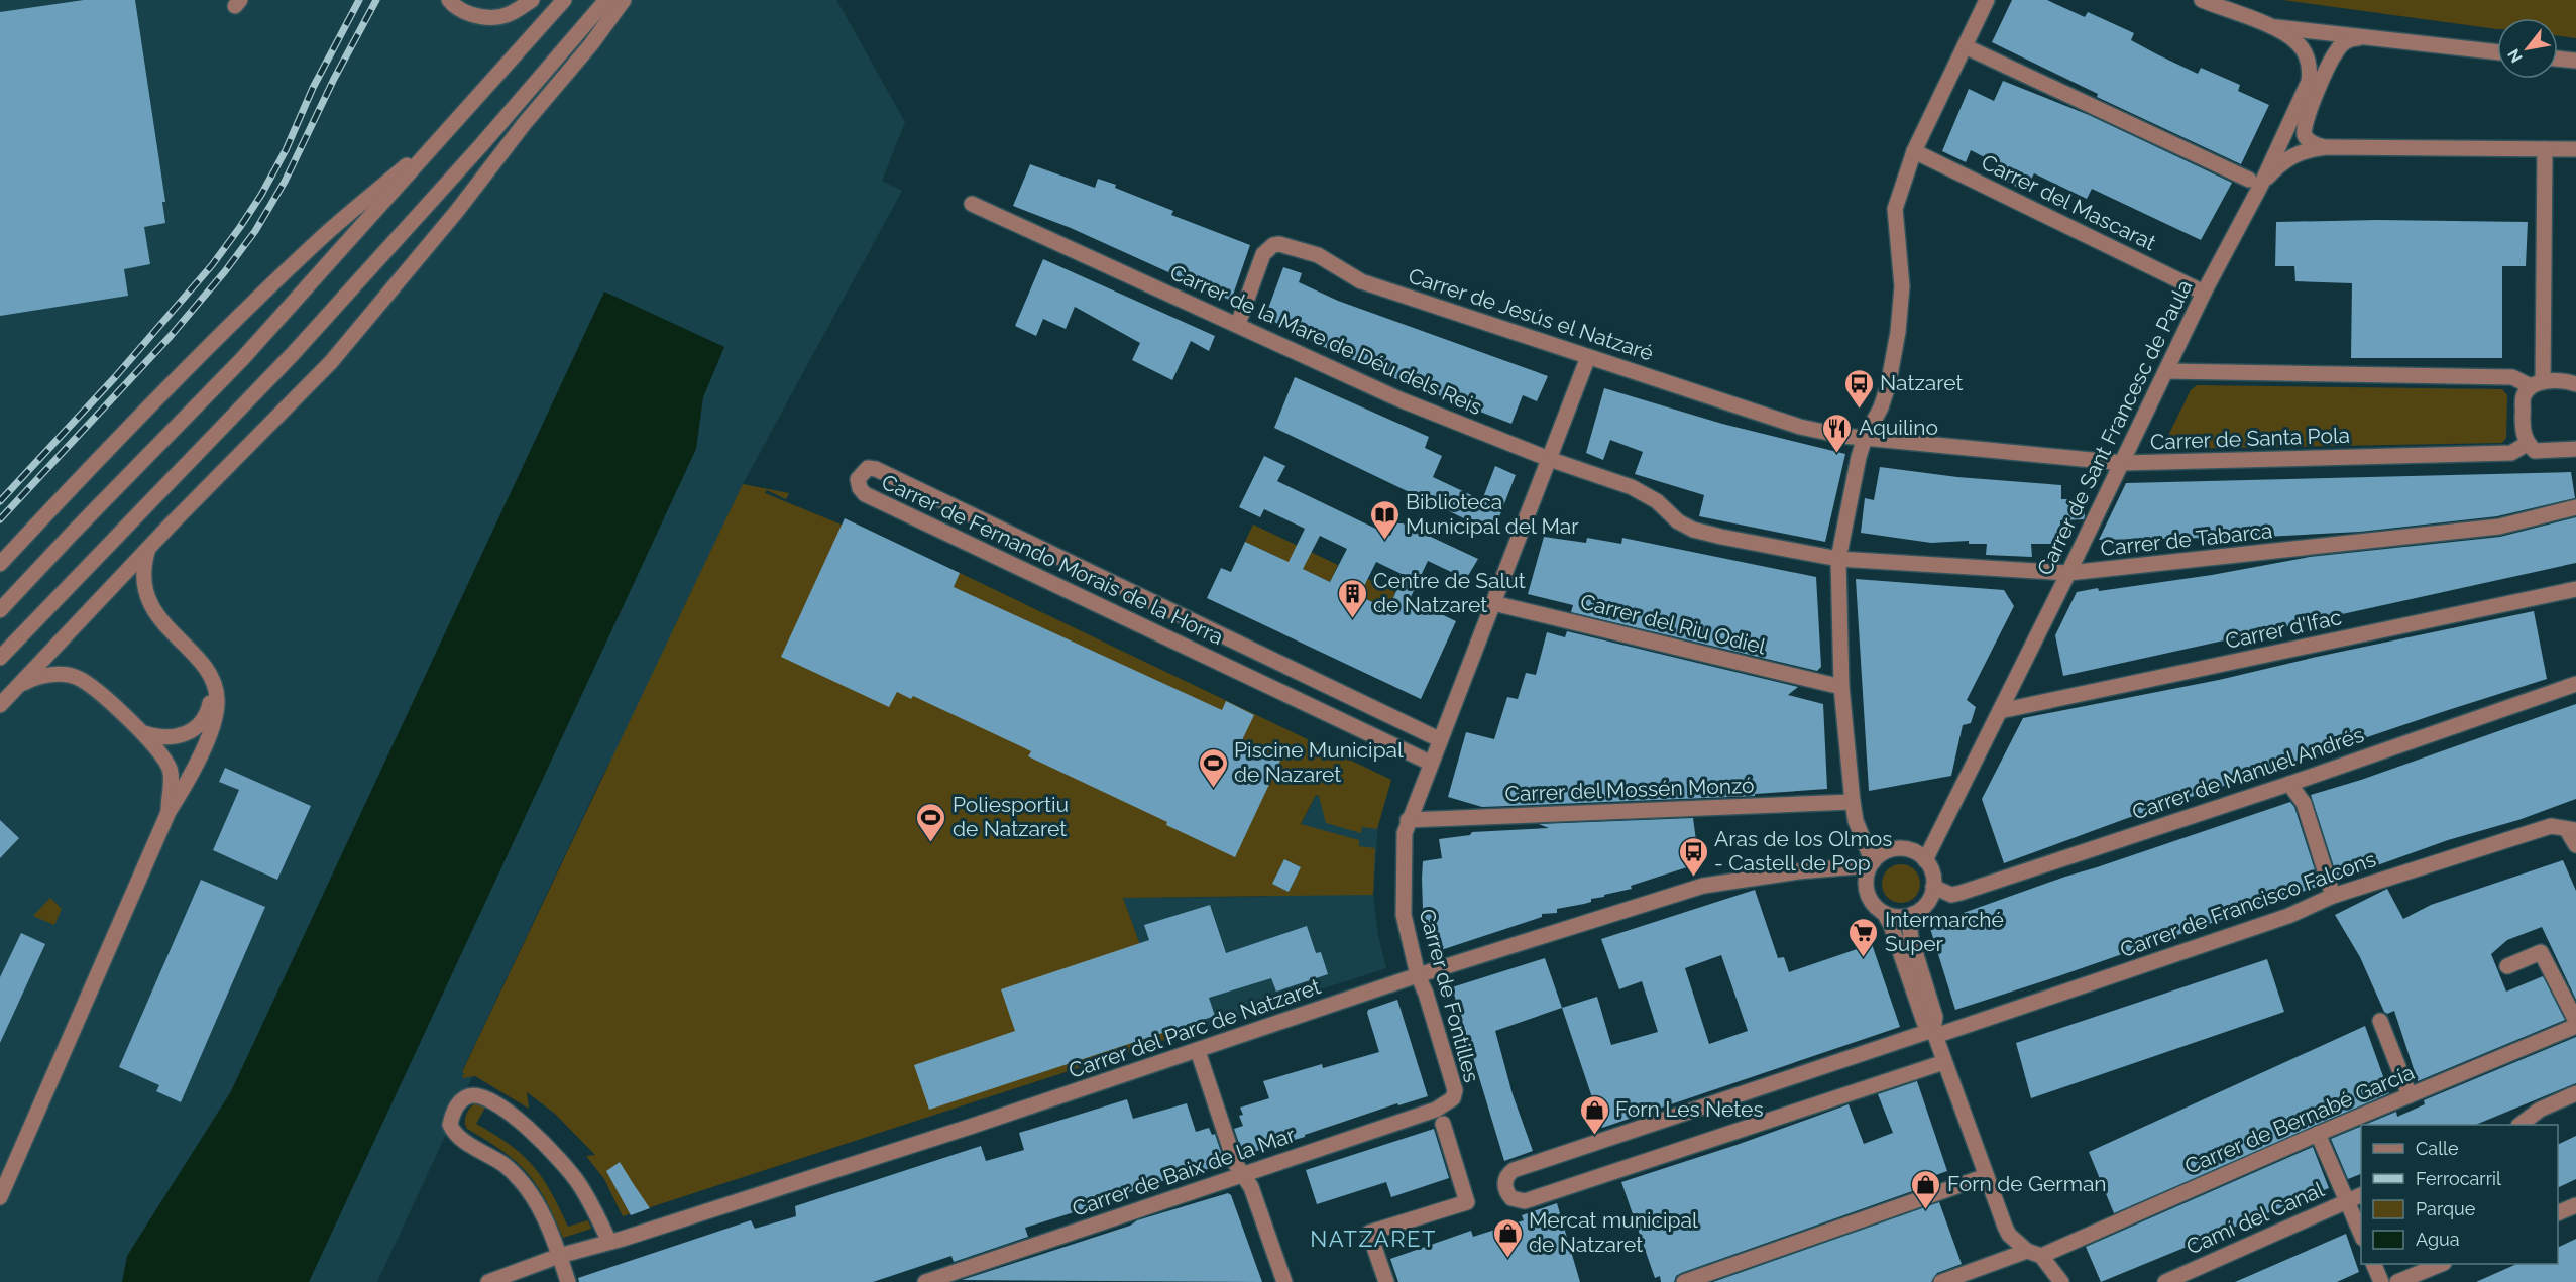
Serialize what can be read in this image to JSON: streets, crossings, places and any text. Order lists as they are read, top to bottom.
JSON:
{
  "streets": {
    "street": [
      "Carrer del Mascarat",
      "Carrer de Jesús el Natzaré",
      "Carrer de la Mare de Déu dels Reis",
      "Carrer de Sant Francesc de Paula",
      "Carrer de Santa Pola",
      "Carrer de Tabarca",
      "Carrer de Fernando Morais de la Horra",
      "Carrer del Riu Odiel",
      "Carrer d'Ifac",
      "Carrer de Manuel Andrés",
      "Carrer del Mossén Monzó",
      "Carrer de Francisco Falcons",
      "Carrer de Fontilles",
      "Carrer del Parc de Natzaret",
      "Carrer de Bernabé García",
      "Carrer de Baix de la Mar",
      "Camí del Canal"
    ]
  },
  "crossings": [
    ["Carrer del Mascarat", "Carrer de Sant Francesc de Paula"],
    ["Carrer de Jesús el Natzaré", "Carrer de la Mare de Déu dels Reis"],
    ["Carrer de Jesús el Natzaré", "Carrer de Santa Pola"],
    ["Carrer de Jesús el Natzaré", "Carrer de Fontilles"],
    ["Carrer de la Mare de Déu dels Reis", "Carrer de Tabarca"],
    ["Carrer de la Mare de Déu dels Reis", "Carrer de Fontilles"],
    ["Carrer de Sant Francesc de Paula", "Carrer de Santa Pola"],
    ["Carrer de Sant Francesc de Paula", "Carrer de Tabarca"],
    ["Carrer de Sant Francesc de Paula", "Carrer d'Ifac"],
    ["Carrer de Sant Francesc de Paula", "Carrer de Manuel Andrés"],
    ["Carrer de Sant Francesc de Paula", "Carrer del Parc de Natzaret"],
    ["Carrer de Fernando Morais de la Horra", "Carrer de Fontilles"],
    ["Carrer del Riu Odiel", "Carrer de Fontilles"],
    ["Carrer de Manuel Andrés", "Carrer del Parc de Natzaret"],
    ["Carrer del Mossén Monzó", "Carrer de Fontilles"],
    ["Carrer de Fontilles", "Carrer del Parc de Natzaret"],
    ["Carrer de Fontilles", "Carrer de Baix de la Mar"]
  ],
  "districts": ["NATZARET"],
  "places": {
    "bus stop": ["Natzaret", "Aras de los Olmos - Castell de Pop"],
    "restaurant": ["Aquilino"],
    "library": ["Biblioteca Municipal del Mar"],
    "building": ["Centre de Salut de Natzaret"],
    "sports": ["Piscine Municipal de Nazaret", "Poliesportiu de Natzaret"],
    "supermarket": ["Intermarché Super"],
    "shop": ["Forn Les Netes", "Forn de German", "Mercat municipal de Natzaret"]
  },
  "legend": [
    "Calle",
    "Ferrocarril",
    "Parque",
    "Agua"
  ],
  "north": "bottom left"
}
